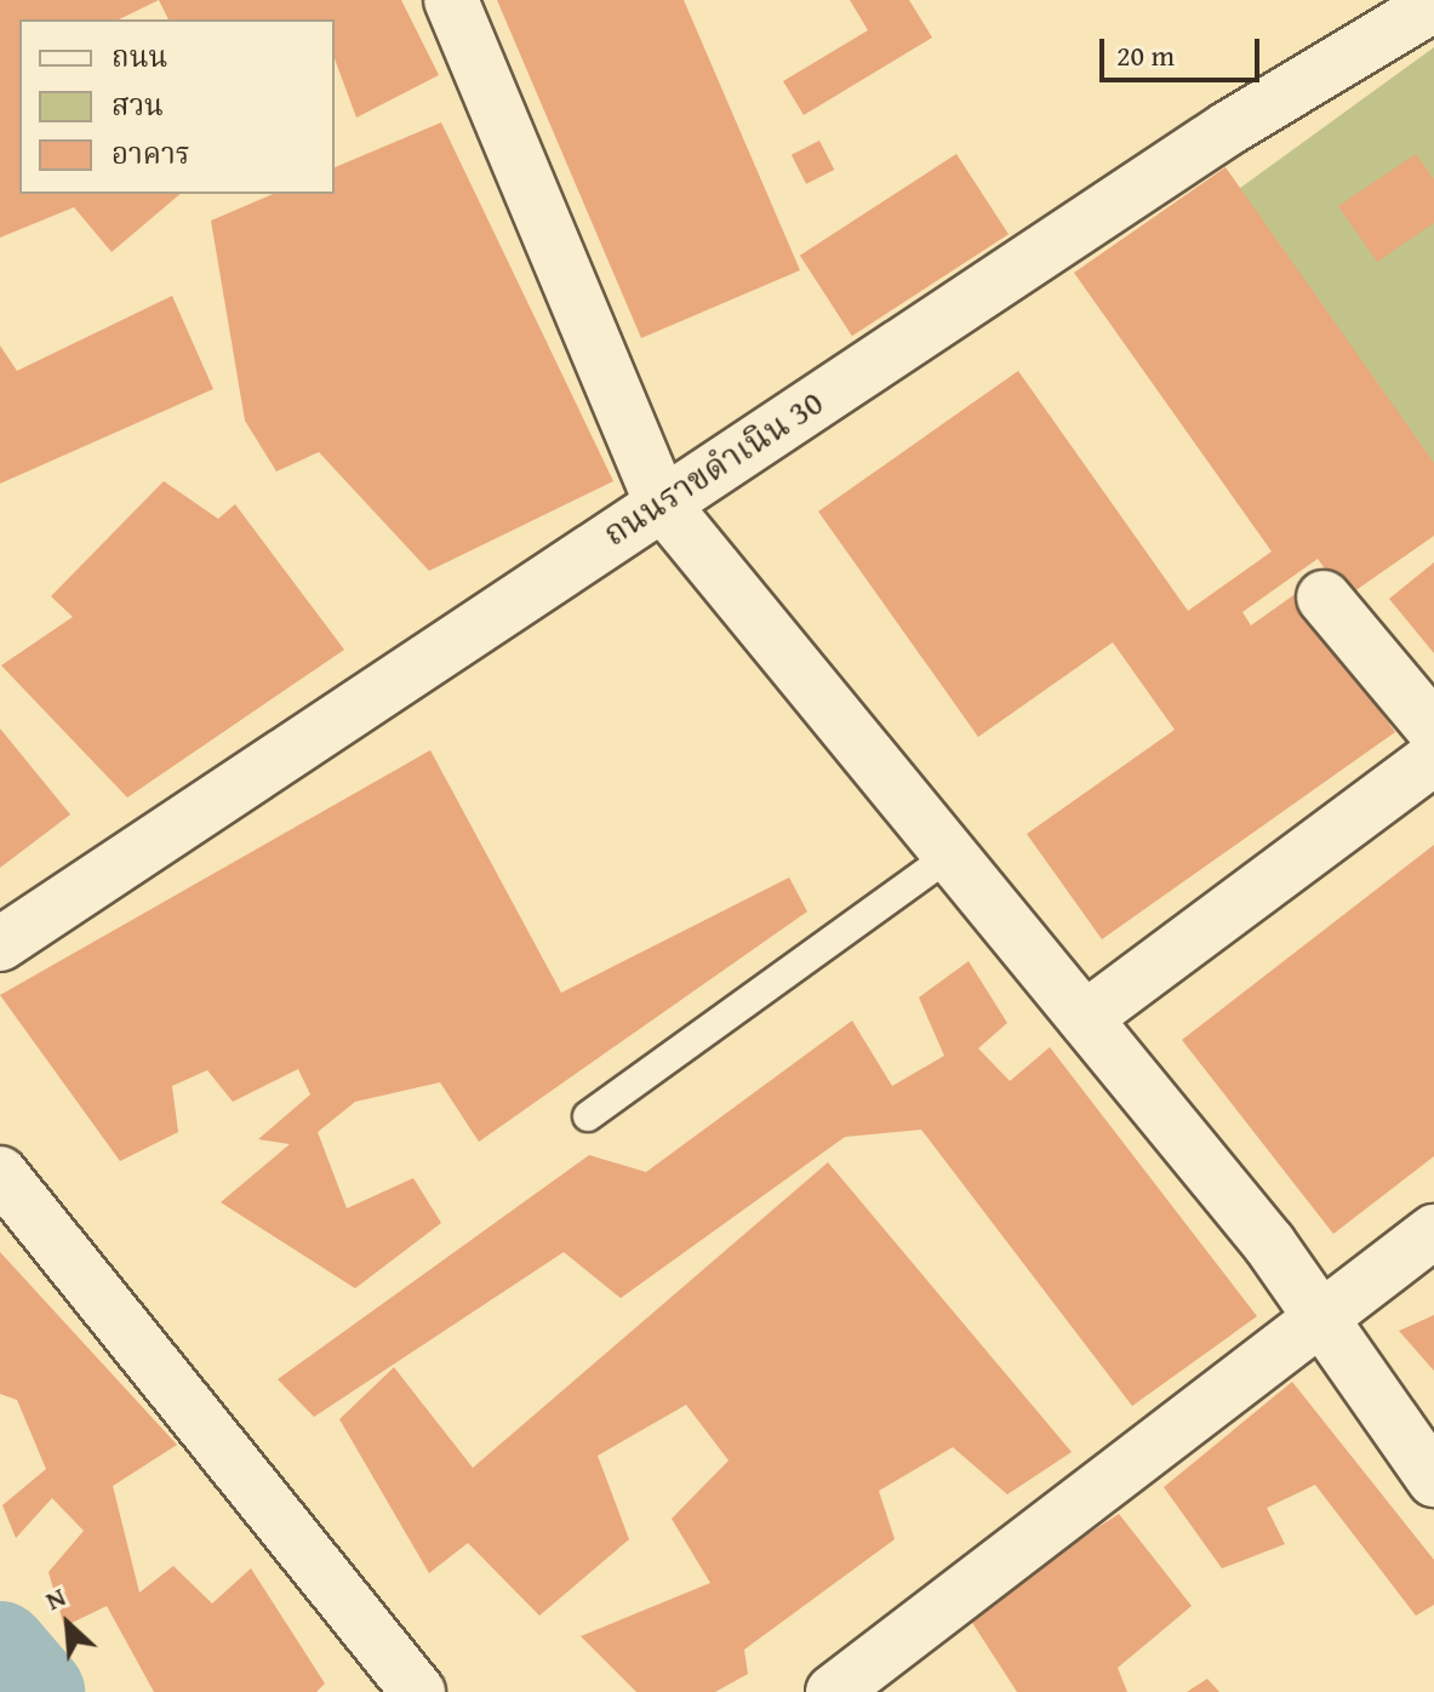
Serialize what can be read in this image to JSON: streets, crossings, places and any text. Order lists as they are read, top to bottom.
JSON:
{
  "streets": {
    "street": ["ถนนราขดำเนิน 30"]
  },
  "legend": ["ถนน", "สวน", "อาคาร"],
  "scale_bar": "20 m",
  "north": "top left"
}
